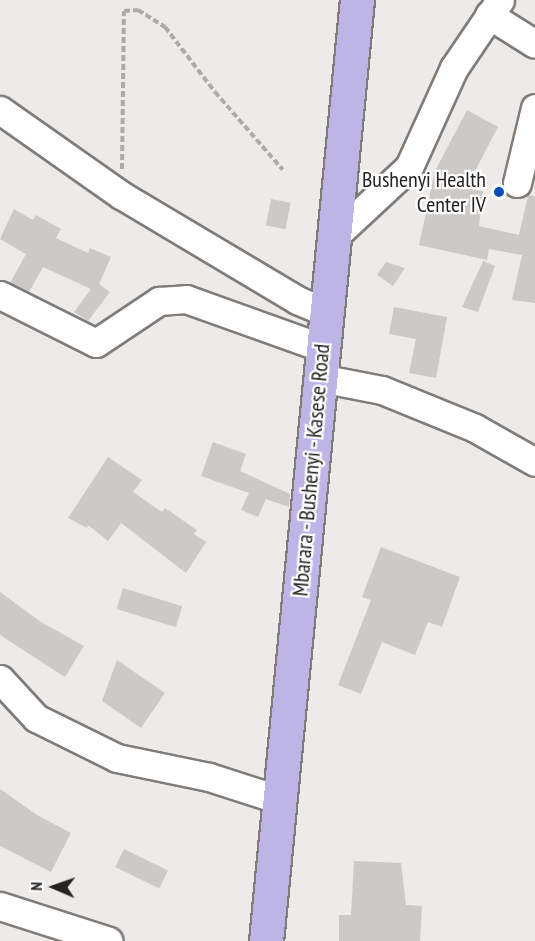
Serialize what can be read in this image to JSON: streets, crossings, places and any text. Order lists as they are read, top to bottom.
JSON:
{
  "streets": {
    "main road": ["Mbarara - Bushenyi - Kasese Road"]
  },
  "places": ["Bushenyi Health Center IV"],
  "north": "left"
}
